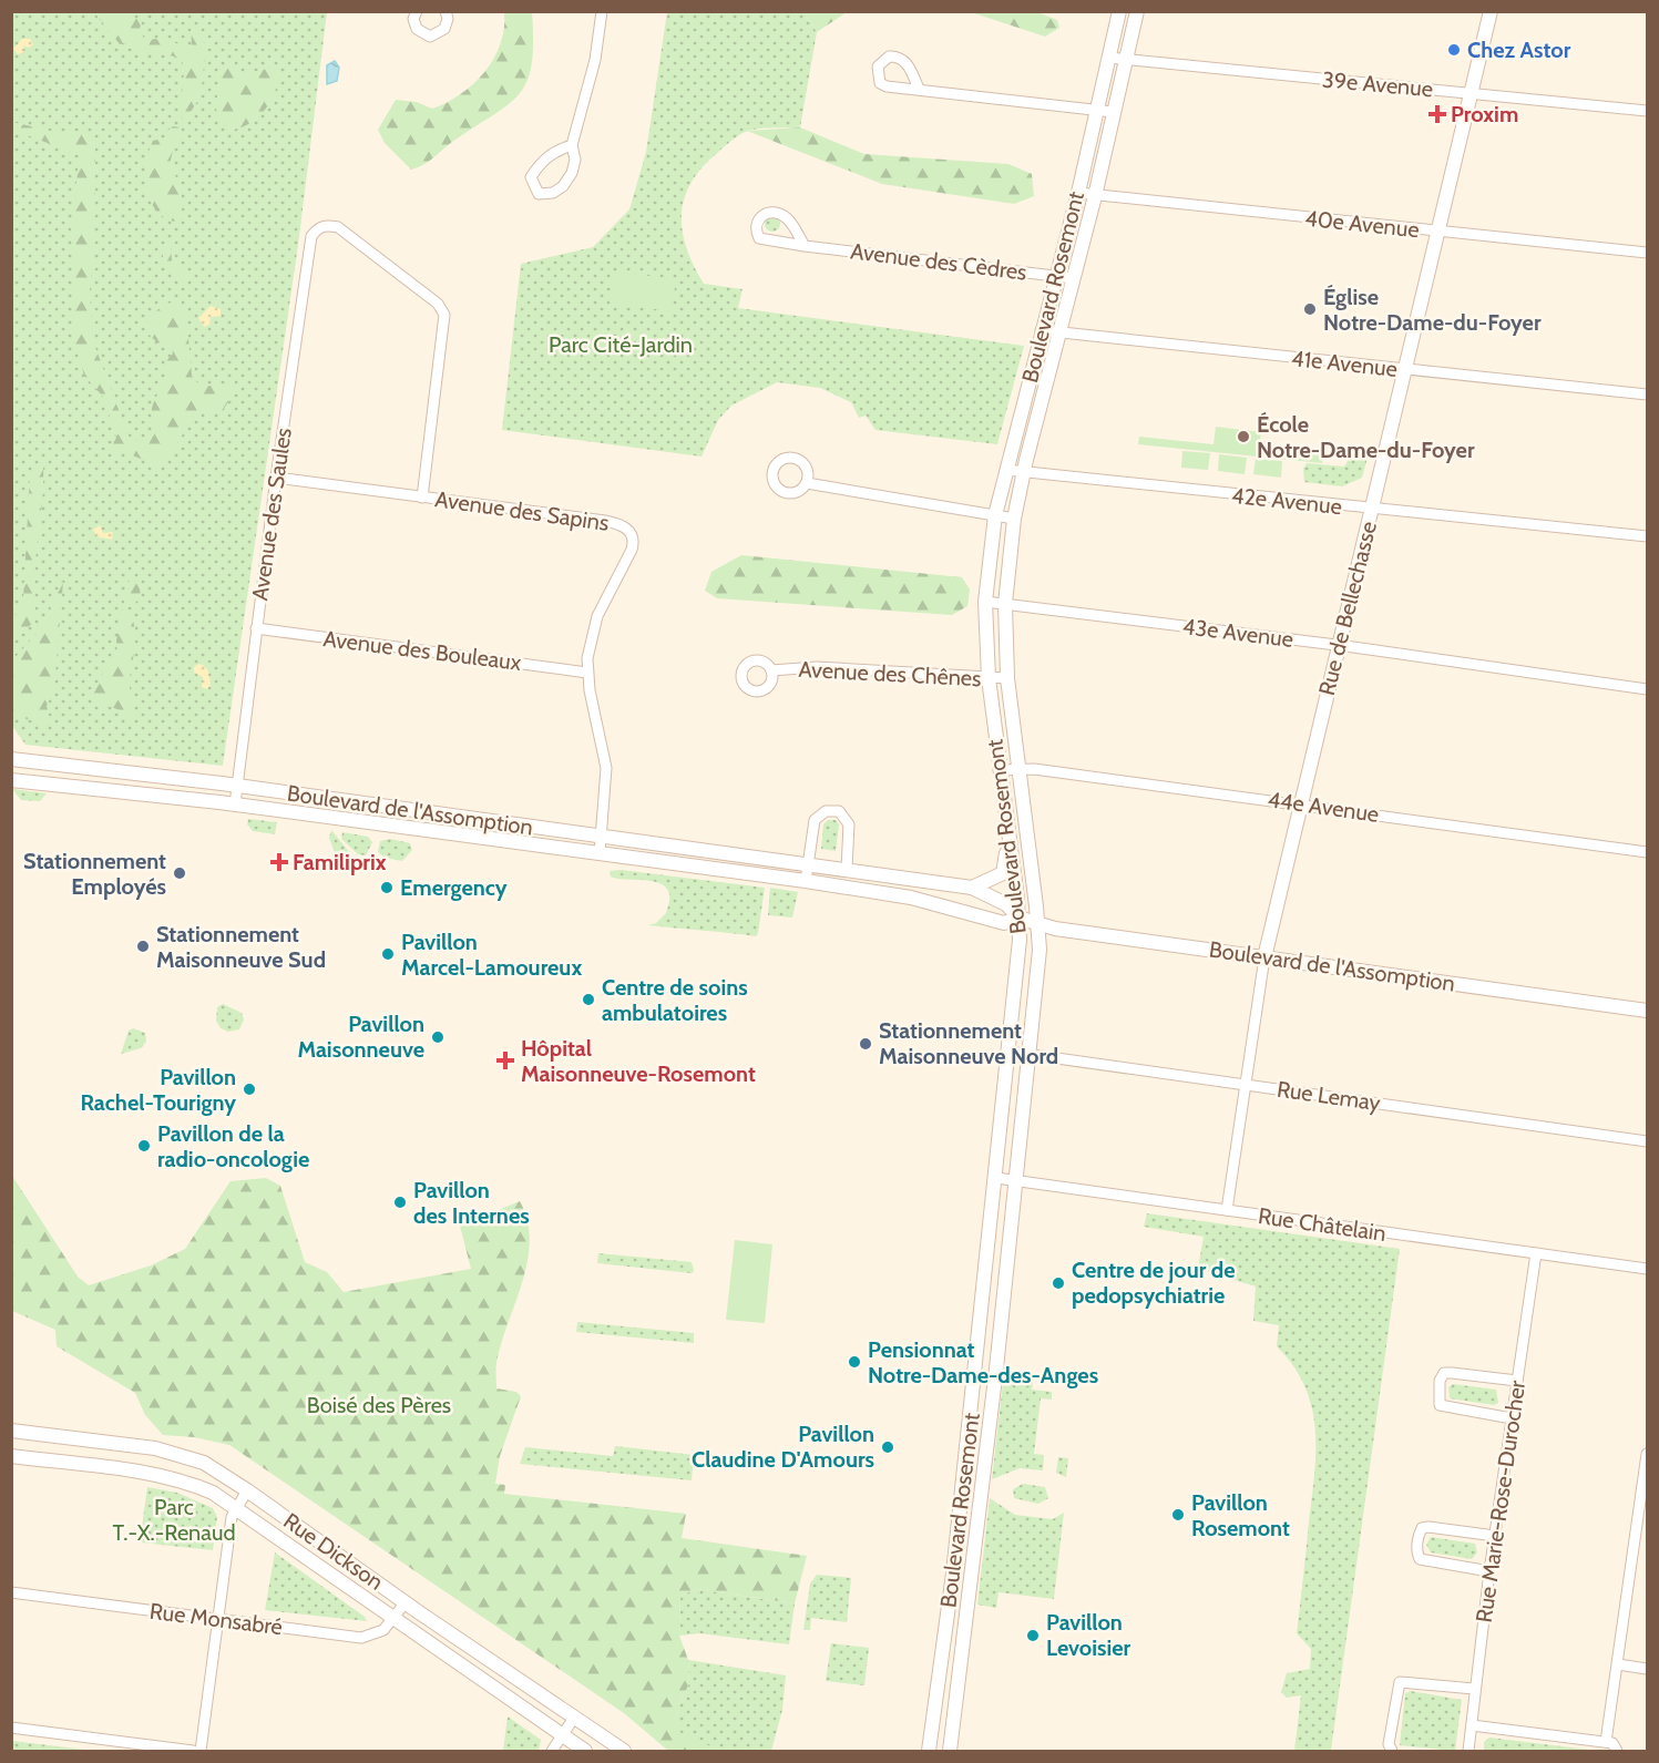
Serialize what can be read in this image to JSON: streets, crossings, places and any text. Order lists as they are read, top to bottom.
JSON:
{
  "streets": {
    "main road": [
      "Boulevard Rosemont",
      "Rue de Bellechasse",
      "Boulevard de l'Assomption",
      "Rue Dickson"
    ],
    "street": [
      "39e Avenue",
      "40e Avenue",
      "Avenue des Cèdres",
      "41e Avenue",
      "42e Avenue",
      "Avenue des Sapins",
      "Avenue des Saules",
      "43e Avenue",
      "Avenue des Bouleaux",
      "Avenue des Chênes",
      "44e Avenue",
      "Rue Lemay",
      "Rue Châtelain",
      "Rue Marie-Rose-Durocher",
      "Rue Monsabré"
    ]
  },
  "crossings": [
    ["39e Avenue", "Boulevard Rosemont"],
    ["39e Avenue", "Rue de Bellechasse"],
    ["40e Avenue", "Boulevard Rosemont"],
    ["40e Avenue", "Rue de Bellechasse"],
    ["Avenue des Cèdres", "Boulevard Rosemont"],
    ["Boulevard Rosemont", "41e Avenue"],
    ["Boulevard Rosemont", "42e Avenue"],
    ["Boulevard Rosemont", "43e Avenue"],
    ["Boulevard Rosemont", "Avenue des Chênes"],
    ["Boulevard Rosemont", "44e Avenue"],
    ["Boulevard Rosemont", "Boulevard de l'Assomption"],
    ["Boulevard Rosemont", "Rue Lemay"],
    ["Boulevard Rosemont", "Rue Châtelain"],
    ["41e Avenue", "Rue de Bellechasse"],
    ["42e Avenue", "Rue de Bellechasse"],
    ["Avenue des Sapins", "Avenue des Saules"],
    ["Avenue des Sapins", "Avenue des Bouleaux"],
    ["Avenue des Sapins", "Boulevard de l'Assomption"],
    ["Avenue des Saules", "Avenue des Bouleaux"],
    ["Avenue des Saules", "Boulevard de l'Assomption"],
    ["Rue de Bellechasse", "43e Avenue"],
    ["Rue de Bellechasse", "44e Avenue"],
    ["Rue de Bellechasse", "Boulevard de l'Assomption"],
    ["Rue de Bellechasse", "Rue Lemay"],
    ["Rue de Bellechasse", "Rue Châtelain"],
    ["Rue Châtelain", "Rue Marie-Rose-Durocher"],
    ["Rue Dickson", "Rue Monsabré"]
  ],
  "parks": ["Parc Cité-Jardin", "Boisé des Pères", "Parc T.-X.-Renaud"],
  "places": {
    "other": [
      "Chez Astor",
      "Église Notre-Dame-du-Foyer",
      "École Notre-Dame-du-Foyer",
      "Stationnement Employés",
      "Emergency",
      "Stationnement Maisonneuve Sud",
      "Pavillon Marcel-Lamoureux",
      "Centre de soins ambulatoires",
      "Pavillon Maisonneuve",
      "Stationnement Maisonneuve Nord",
      "Pavillon Rachel-Tourigny",
      "Pavillon de la radio-oncologie",
      "Pavillon des Internes",
      "Centre de jour de pedopsychiatrie",
      "Pensionnat Notre-Dame-des-Anges",
      "Pavillon Claudine D'Amours",
      "Pavillon Rosemont",
      "Pavillon Levoisier"
    ],
    "health": ["Proxim", "Familiprix", "Hôpital Maisonneuve-Rosemont"]
  }
}
